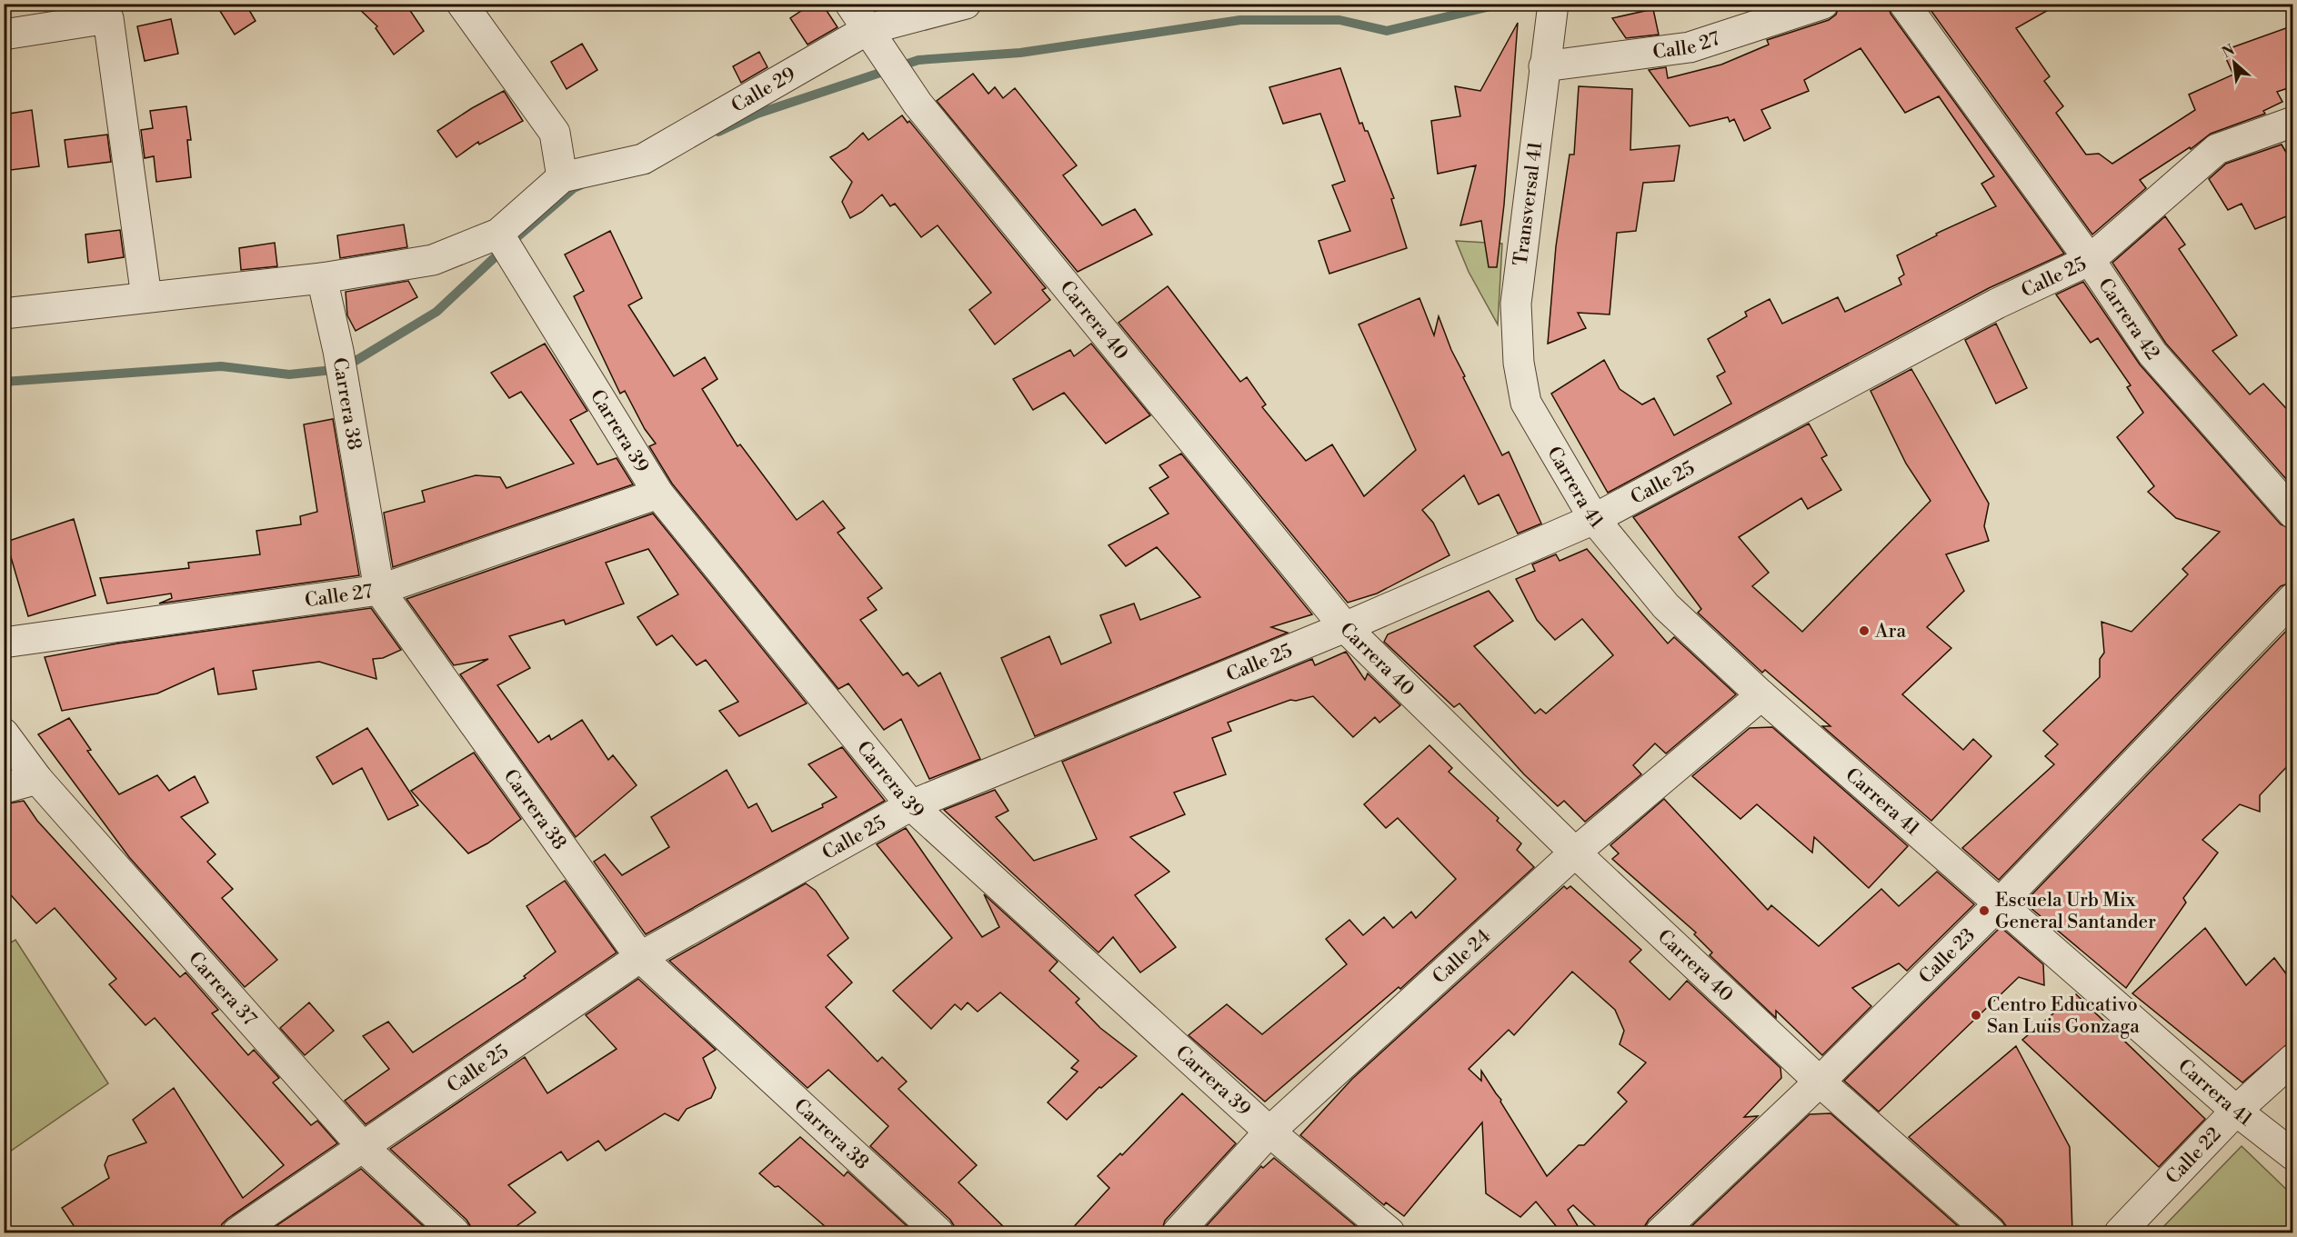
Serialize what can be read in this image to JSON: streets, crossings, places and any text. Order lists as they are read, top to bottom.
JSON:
{
  "streets": {
    "street": [
      "Calle 27",
      "Calle 29",
      "Transversal 41",
      "Calle 25",
      "Carrera 42",
      "Carrera 40",
      "Carrera 38",
      "Carrera 39",
      "Carrera 41",
      "Calle 23",
      "Calle 24",
      "Carrera 37",
      "Calle 22"
    ]
  },
  "crossings": [
    ["Calle 27", "Transversal 41"],
    ["Calle 27", "Carrera 38"],
    ["Calle 27", "Carrera 39"],
    ["Calle 29", "Carrera 40"],
    ["Transversal 41", "Carrera 41"],
    ["Calle 25", "Carrera 42"],
    ["Calle 25", "Carrera 40"],
    ["Calle 25", "Carrera 38"],
    ["Calle 25", "Carrera 39"],
    ["Calle 25", "Carrera 41"],
    ["Calle 25", "Carrera 37"],
    ["Carrera 40", "Calle 23"],
    ["Carrera 40", "Calle 24"],
    ["Carrera 39", "Calle 24"],
    ["Carrera 41", "Calle 23"],
    ["Carrera 41", "Calle 24"],
    ["Carrera 41", "Calle 22"]
  ],
  "places": ["Ara", "Escuela Urb Mix General Santander", "Centro Educativo San Luis Gonzaga"],
  "north": "top left"
}
